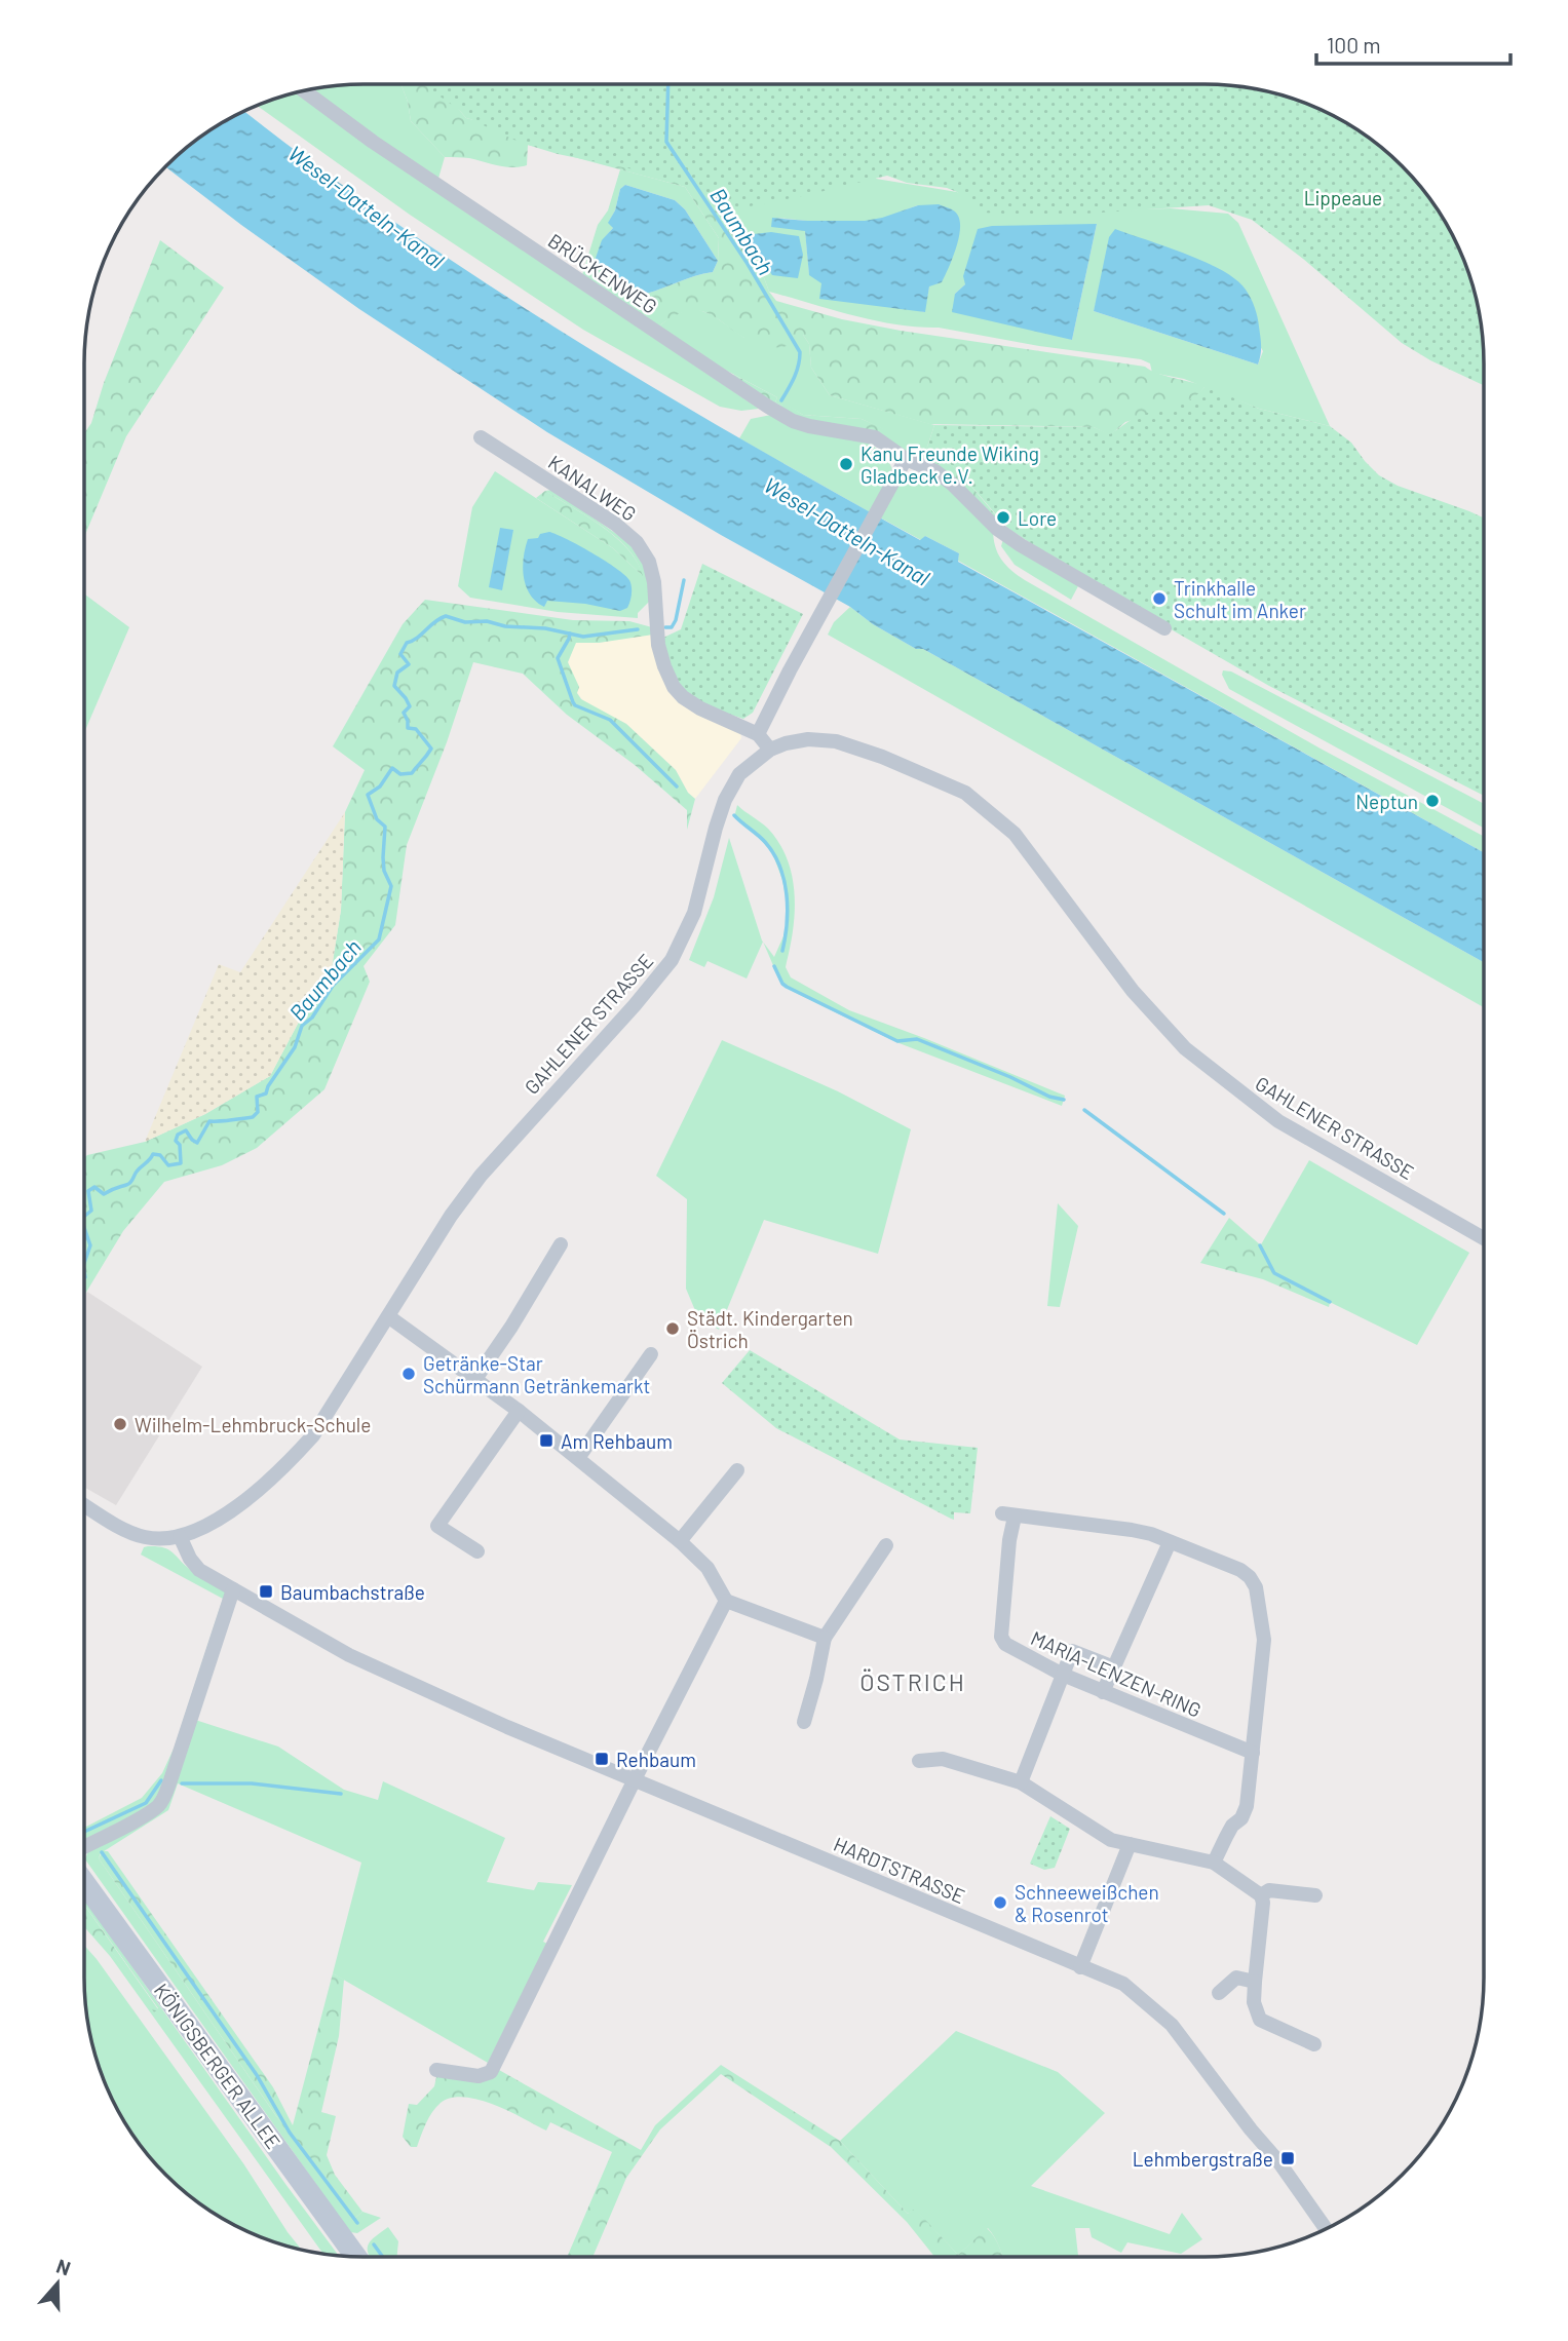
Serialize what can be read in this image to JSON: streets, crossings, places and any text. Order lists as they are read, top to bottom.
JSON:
{
  "streets": {
    "main road": ["KÖNIGSBERGER ALLEE"],
    "street": [
      "BRÜCKENWEG",
      "KANALWEG",
      "GAHLENER STRASSE",
      "MARIA-LENZEN-RING",
      "HARDTSTRASSE"
    ]
  },
  "crossings": [
    ["KANALWEG", "GAHLENER STRASSE"],
    ["GAHLENER STRASSE", "HARDTSTRASSE"]
  ],
  "districts": ["ÖSTRICH"],
  "water": ["Wesel-Datteln-Kanal", "Baumbach"],
  "parks": ["Lippeaue"],
  "places": {
    "other": [
      "Kanu Freunde Wiking Gladbeck e.V.",
      "Lore",
      "Trinkhalle Schult im Anker",
      "Neptun",
      "Städt. Kindergarten Östrich",
      "Getränke-Star Schürmann Getränkemarkt",
      "Wilhelm-Lehmbruck-Schule",
      "Schneeweißchen & Rosenrot"
    ],
    "transit": [
      "Am Rehbaum",
      "Baumbachstraße",
      "Rehbaum",
      "Lehmbergstraße"
    ]
  },
  "scale_bar": "100 m",
  "north": "top"
}
